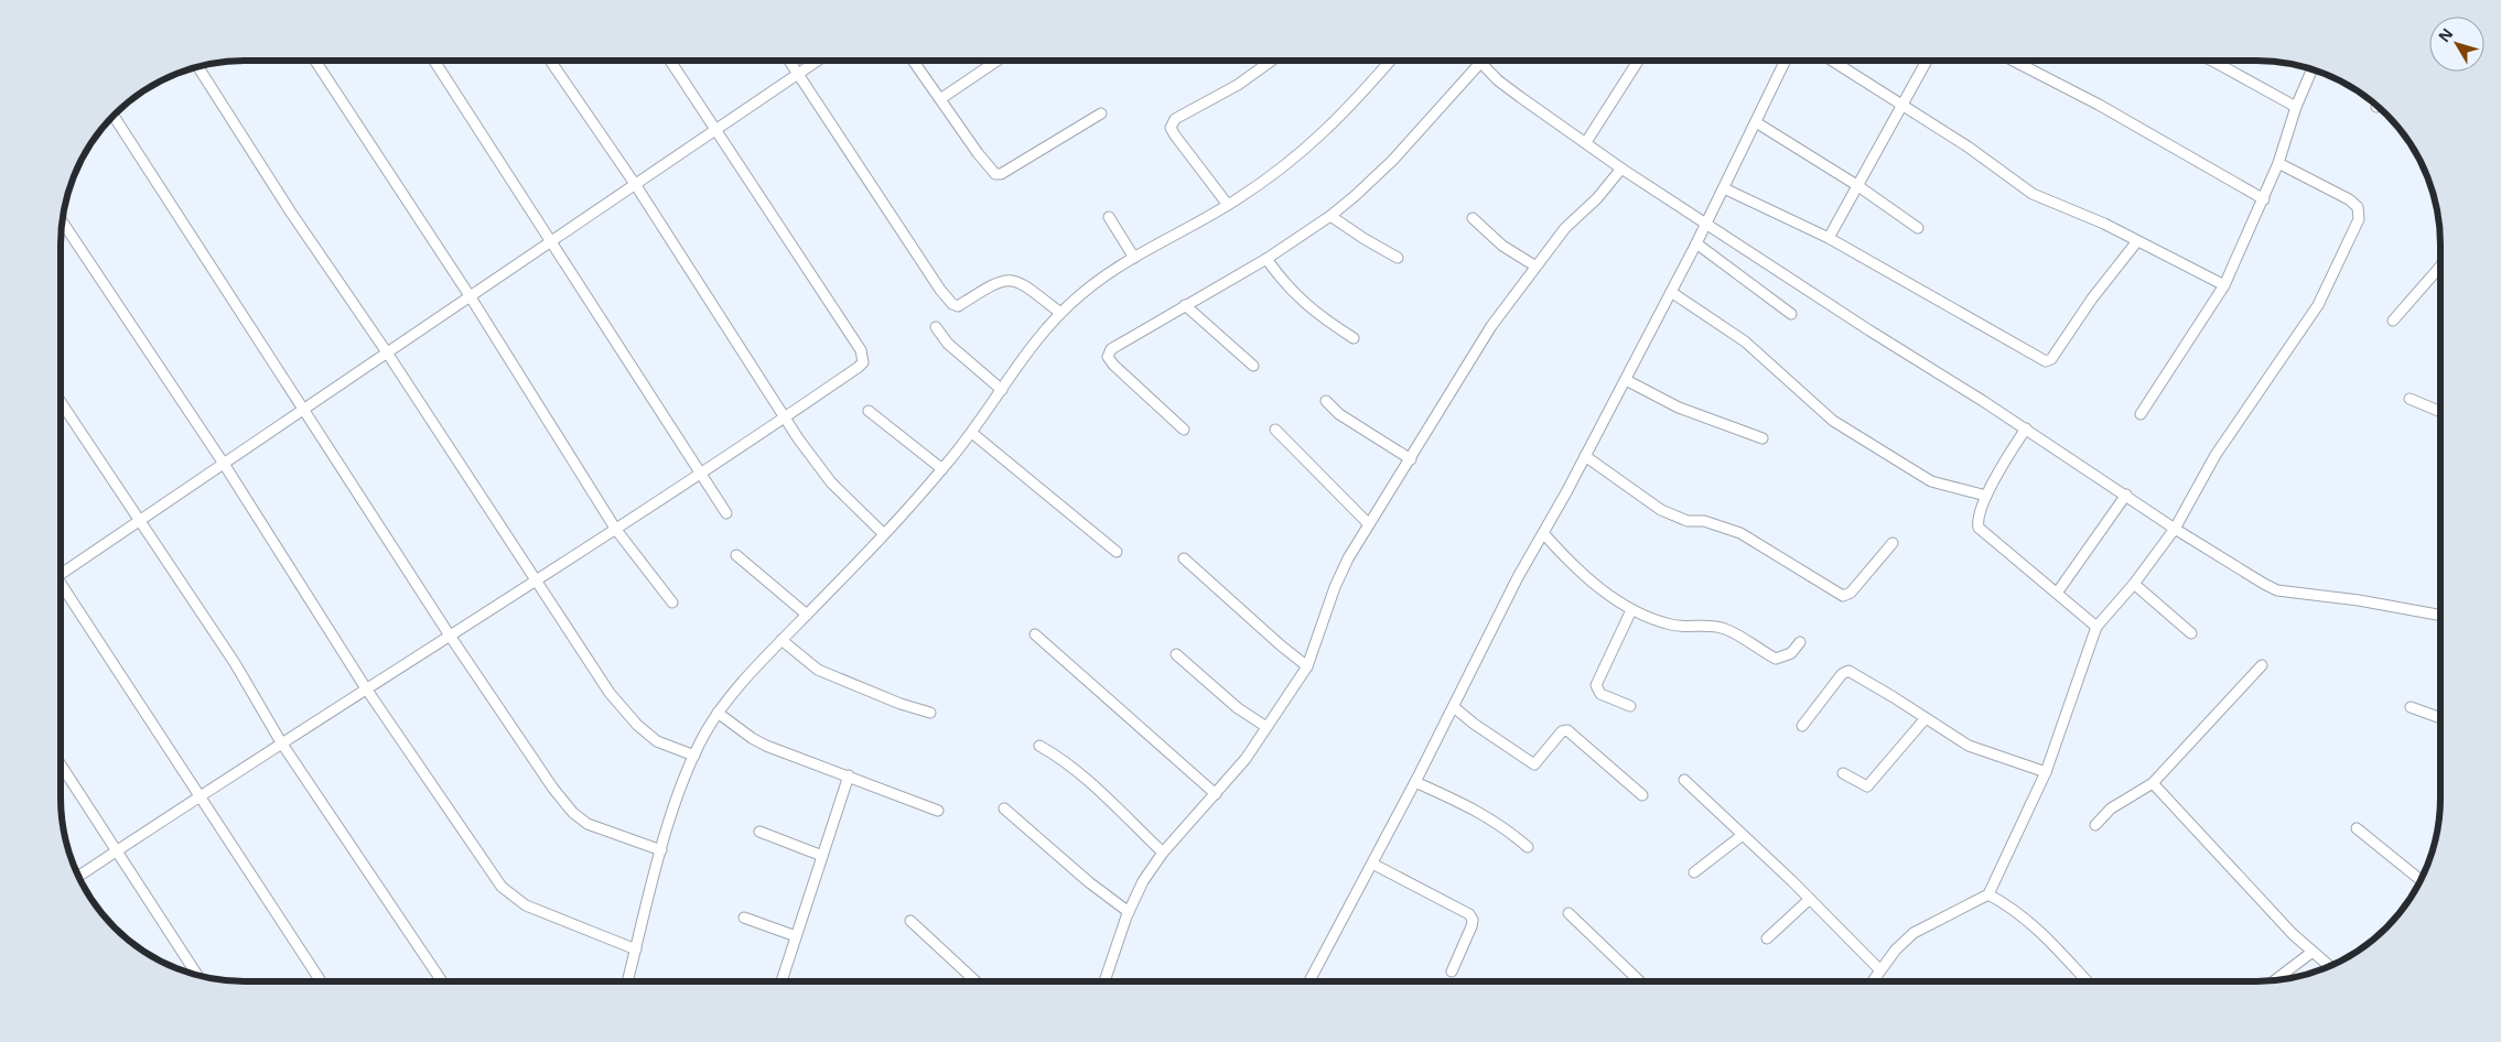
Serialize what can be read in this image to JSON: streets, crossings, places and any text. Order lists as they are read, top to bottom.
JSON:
{
  "north": "top left"
}
